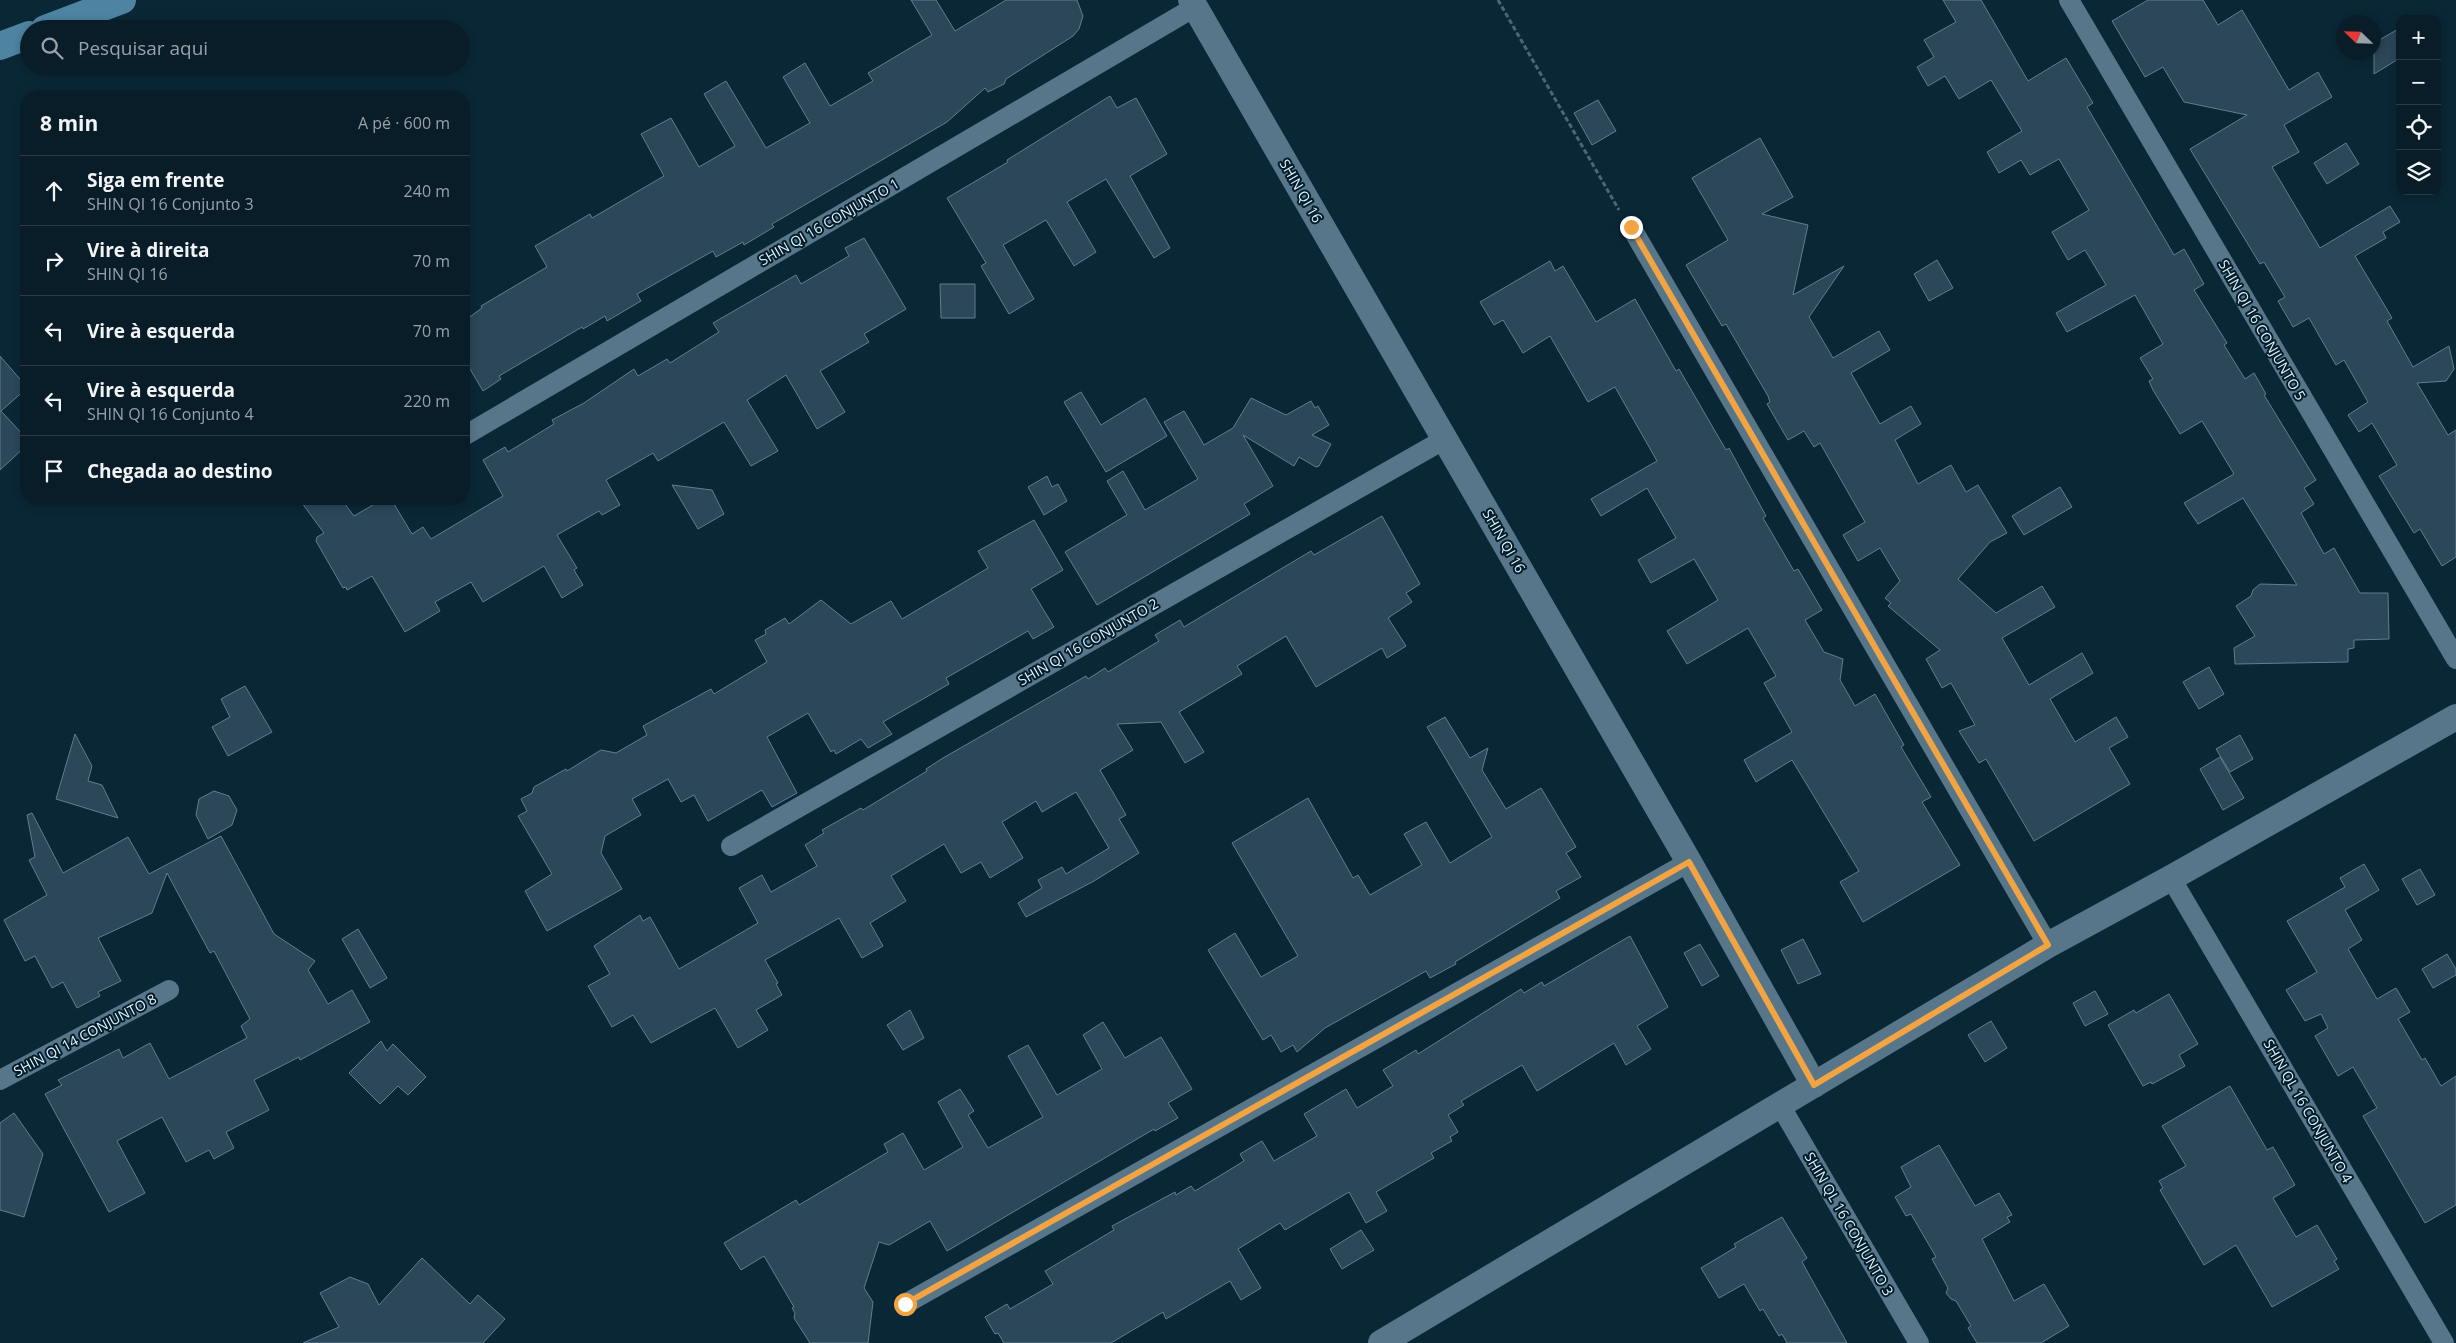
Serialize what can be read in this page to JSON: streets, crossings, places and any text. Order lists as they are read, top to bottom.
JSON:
{
  "streets": {
    "street": [
      "SHIN QI 16",
      "SHIN QI 16 CONJUNTO 1",
      "SHIN QI 16 CONJUNTO 5",
      "SHIN QI 16 CONJUNTO 2",
      "SHIN QI 14 CONJUNTO 8",
      "SHIN QL 16 CONJUNTO 4",
      "SHIN QL 16 CONJUNTO 3"
    ]
  },
  "crossings": [
    ["SHIN QI 16", "SHIN QI 16 CONJUNTO 1"],
    ["SHIN QI 16", "SHIN QI 16 CONJUNTO 2"]
  ],
  "north": "top left",
  "page": {
    "map_buttons": ["+", "−"],
    "search": "Pesquisar aqui",
    "heading": ["8 min", "A pé · 600 m"],
    "list": [
      ["Siga em frente", "SHIN QI 16 Conjunto 3", "240 m"],
      ["Vire à direita", "SHIN QI 16", "70 m"],
      ["Vire à esquerda", "70 m"],
      ["Vire à esquerda", "SHIN QI 16 Conjunto 4", "220 m"],
      "Chegada ao destino"
    ]
  }
}
